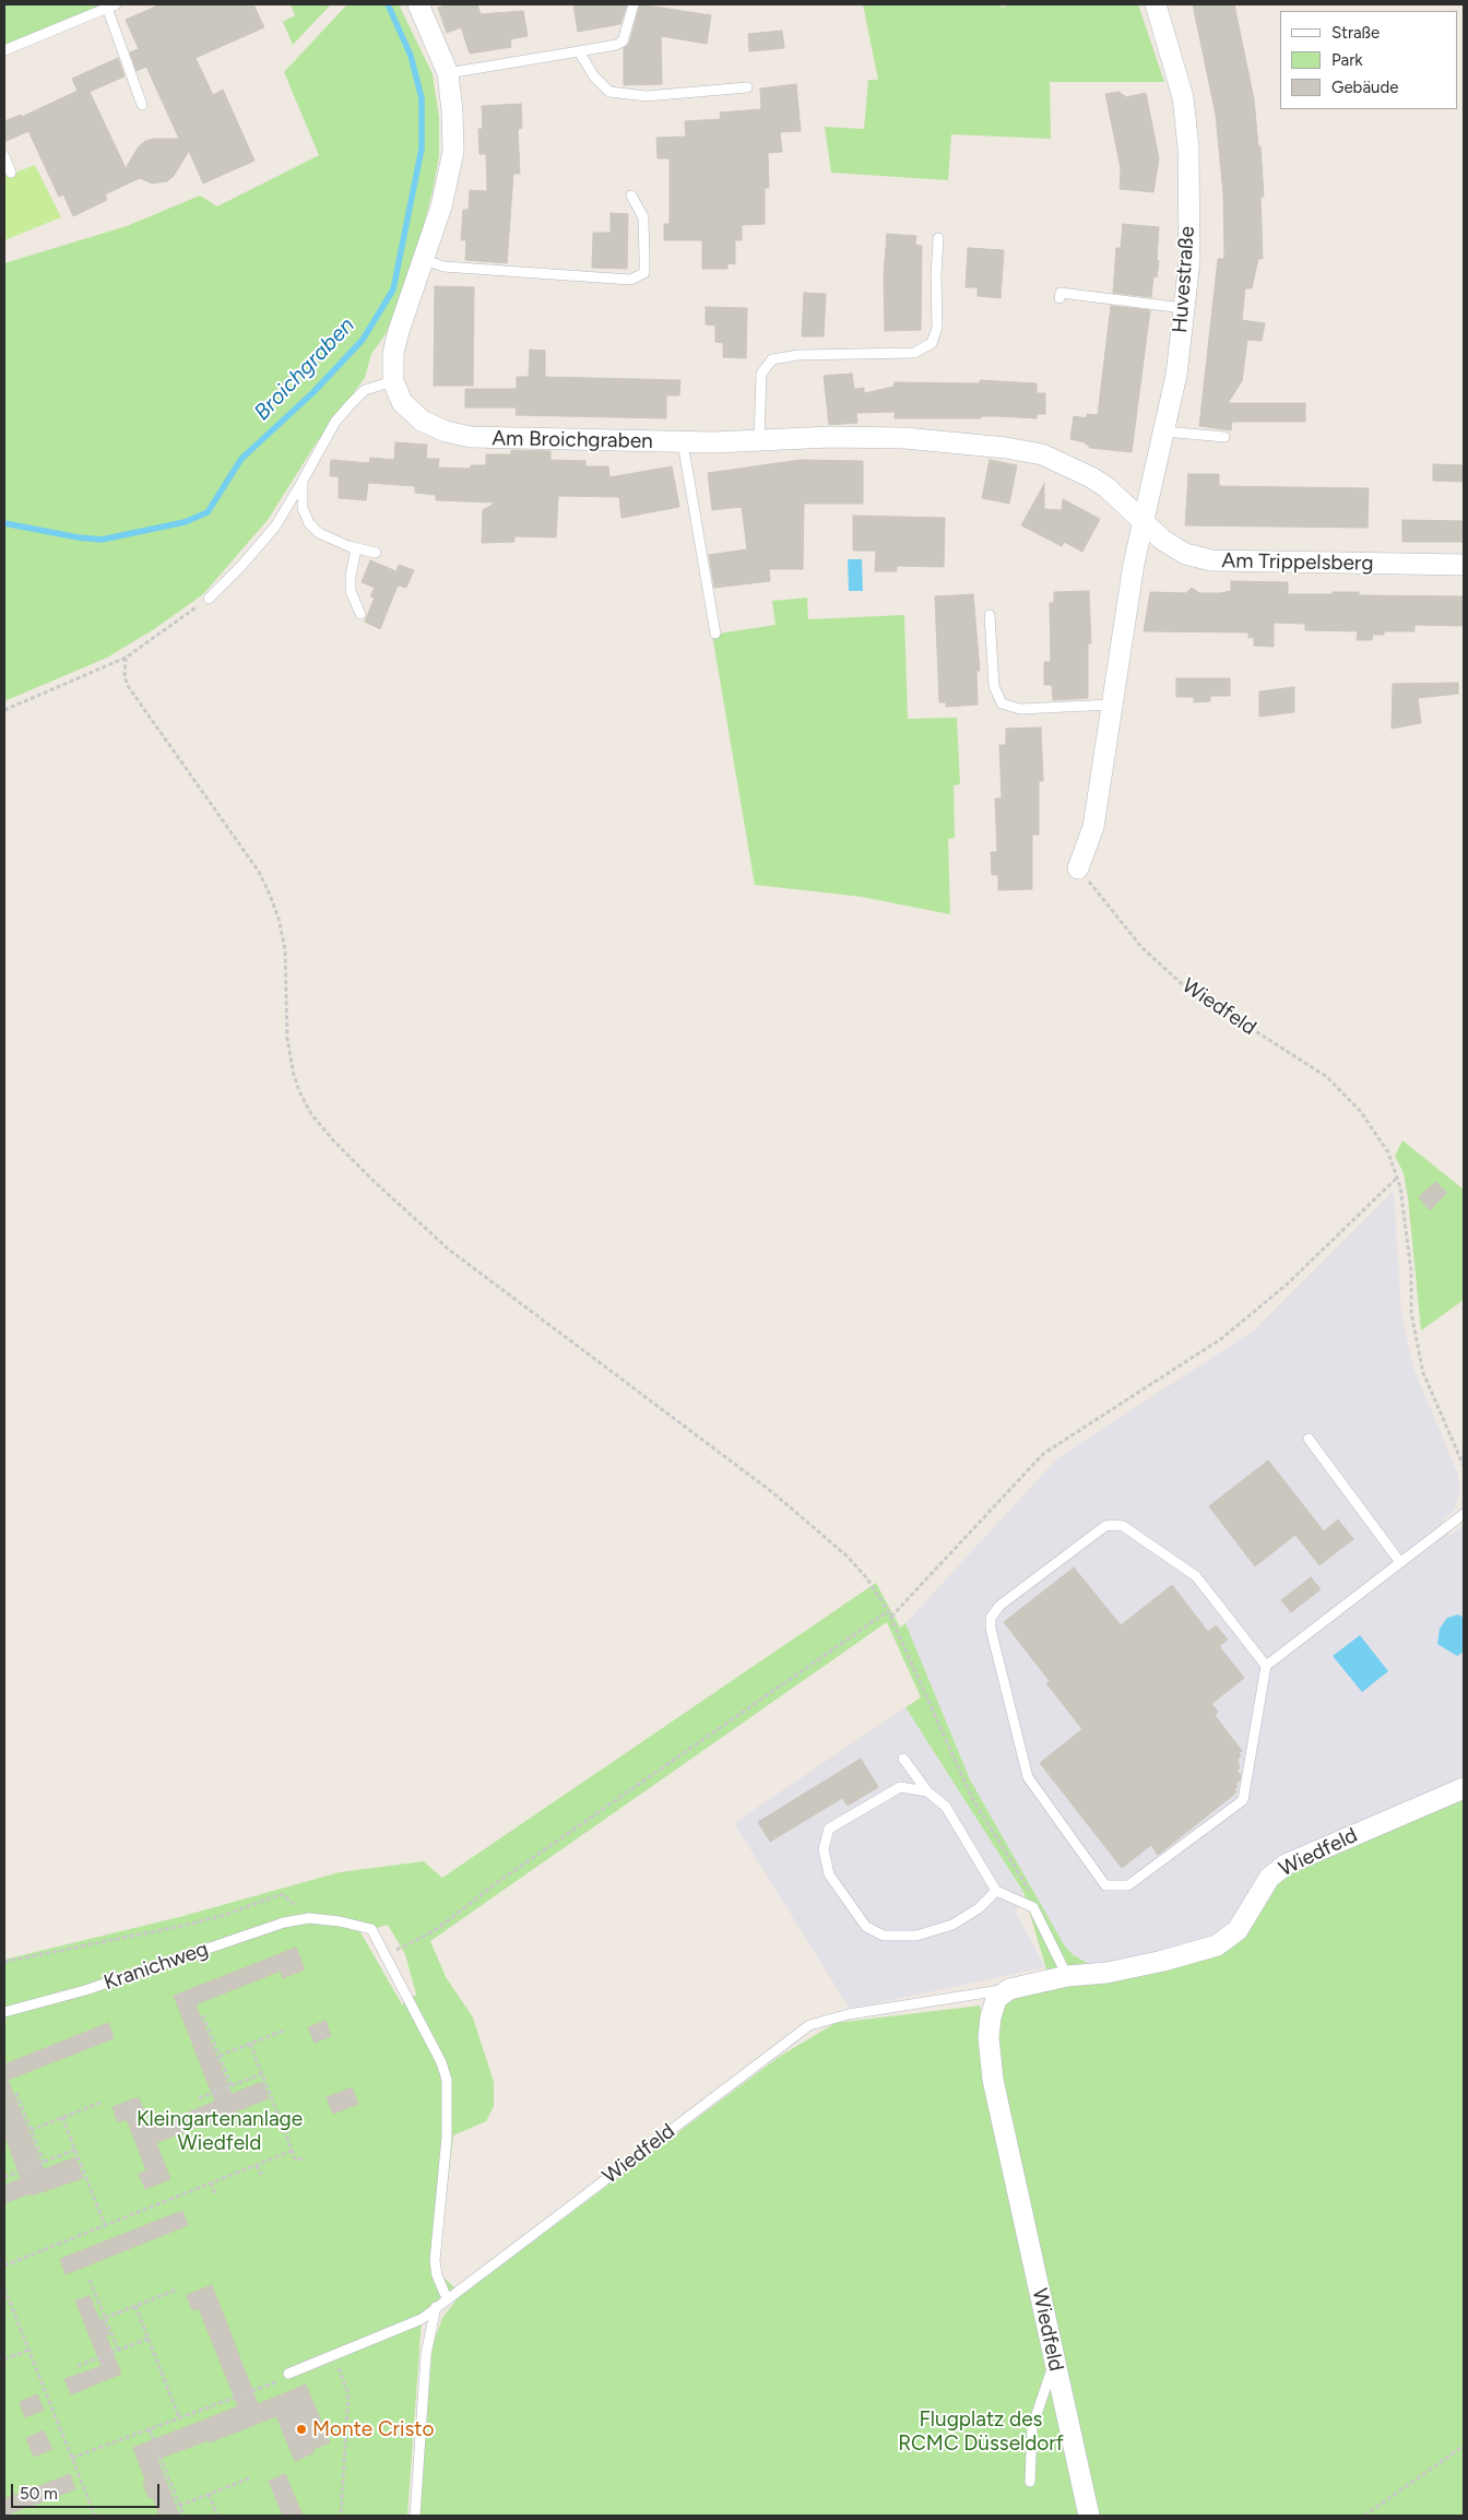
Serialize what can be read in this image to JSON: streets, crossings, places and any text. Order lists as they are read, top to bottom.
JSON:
{
  "streets": {
    "street": [
      "Huvestraße",
      "Am Broichgraben",
      "Am Trippelsberg",
      "Wiedfeld"
    ],
    "lane": ["Kranichweg"]
  },
  "crossings": [
    ["Huvestraße", "Am Broichgraben"],
    ["Huvestraße", "Am Trippelsberg"],
    ["Am Broichgraben", "Am Trippelsberg"],
    ["Wiedfeld", "Kranichweg"]
  ],
  "water": ["Broichgraben"],
  "parks": ["Kleingartenanlage Wiedfeld", "Flugplatz des RCMC Düsseldorf"],
  "places": ["Monte Cristo"],
  "legend": ["Straße", "Park", "Gebäude"],
  "scale_bar": "50 m"
}
